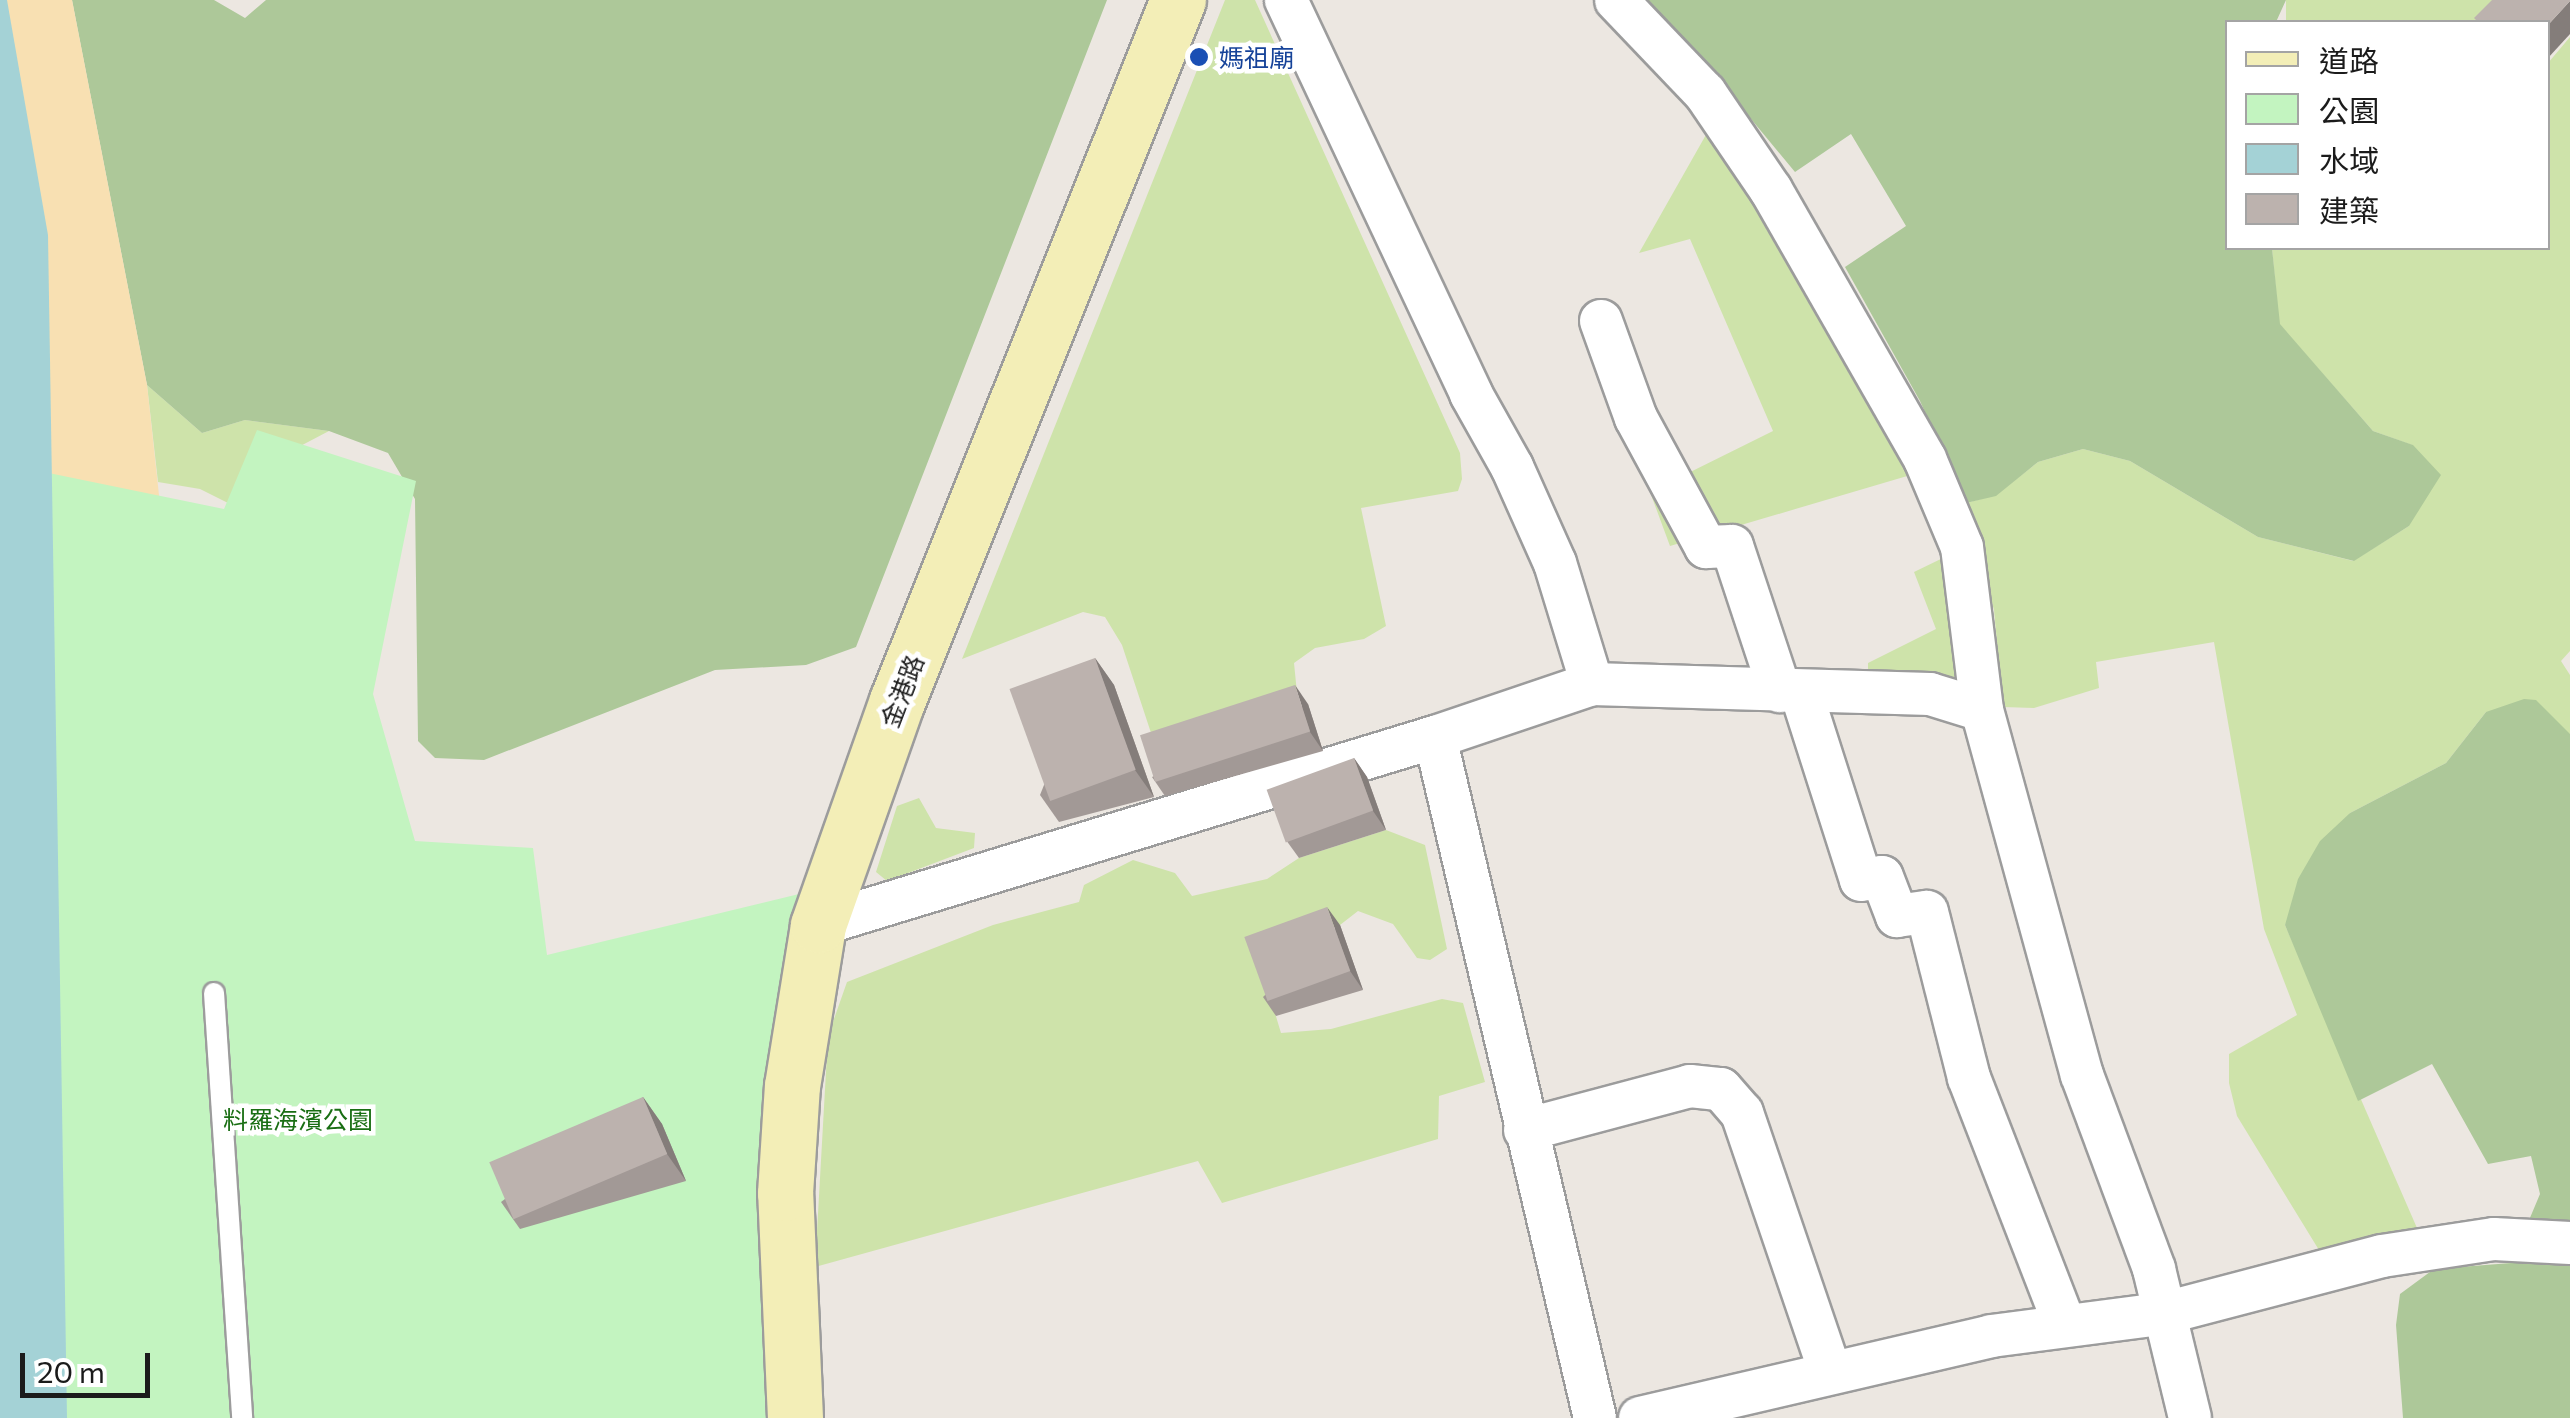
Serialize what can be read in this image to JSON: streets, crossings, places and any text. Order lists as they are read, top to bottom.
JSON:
{
  "streets": {
    "main road": ["金港路"]
  },
  "parks": ["料羅海濱公園"],
  "places": ["媽祖廟"],
  "legend": [
    "道路",
    "公園",
    "水域",
    "建築"
  ],
  "scale_bar": "20 m"
}
